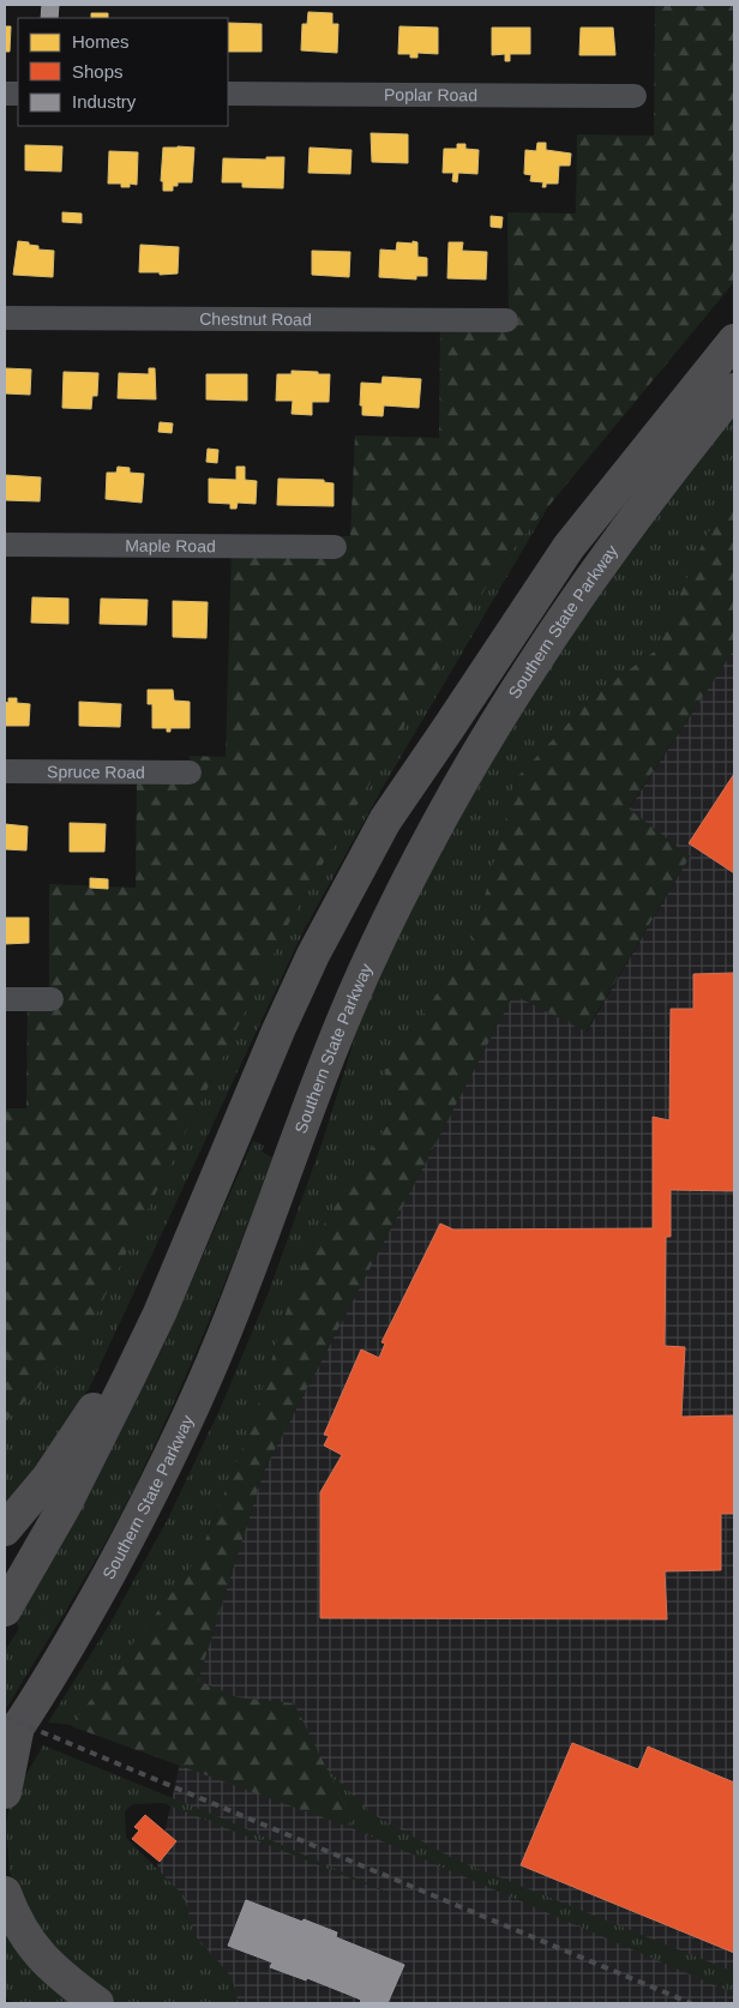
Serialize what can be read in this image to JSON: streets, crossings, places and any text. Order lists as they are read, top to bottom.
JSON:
{
  "streets": {
    "highway": ["Southern State Parkway"],
    "street": [
      "Poplar Road",
      "Chestnut Road",
      "Maple Road",
      "Spruce Road"
    ]
  },
  "legend": ["Homes", "Shops", "Industry"]
}
